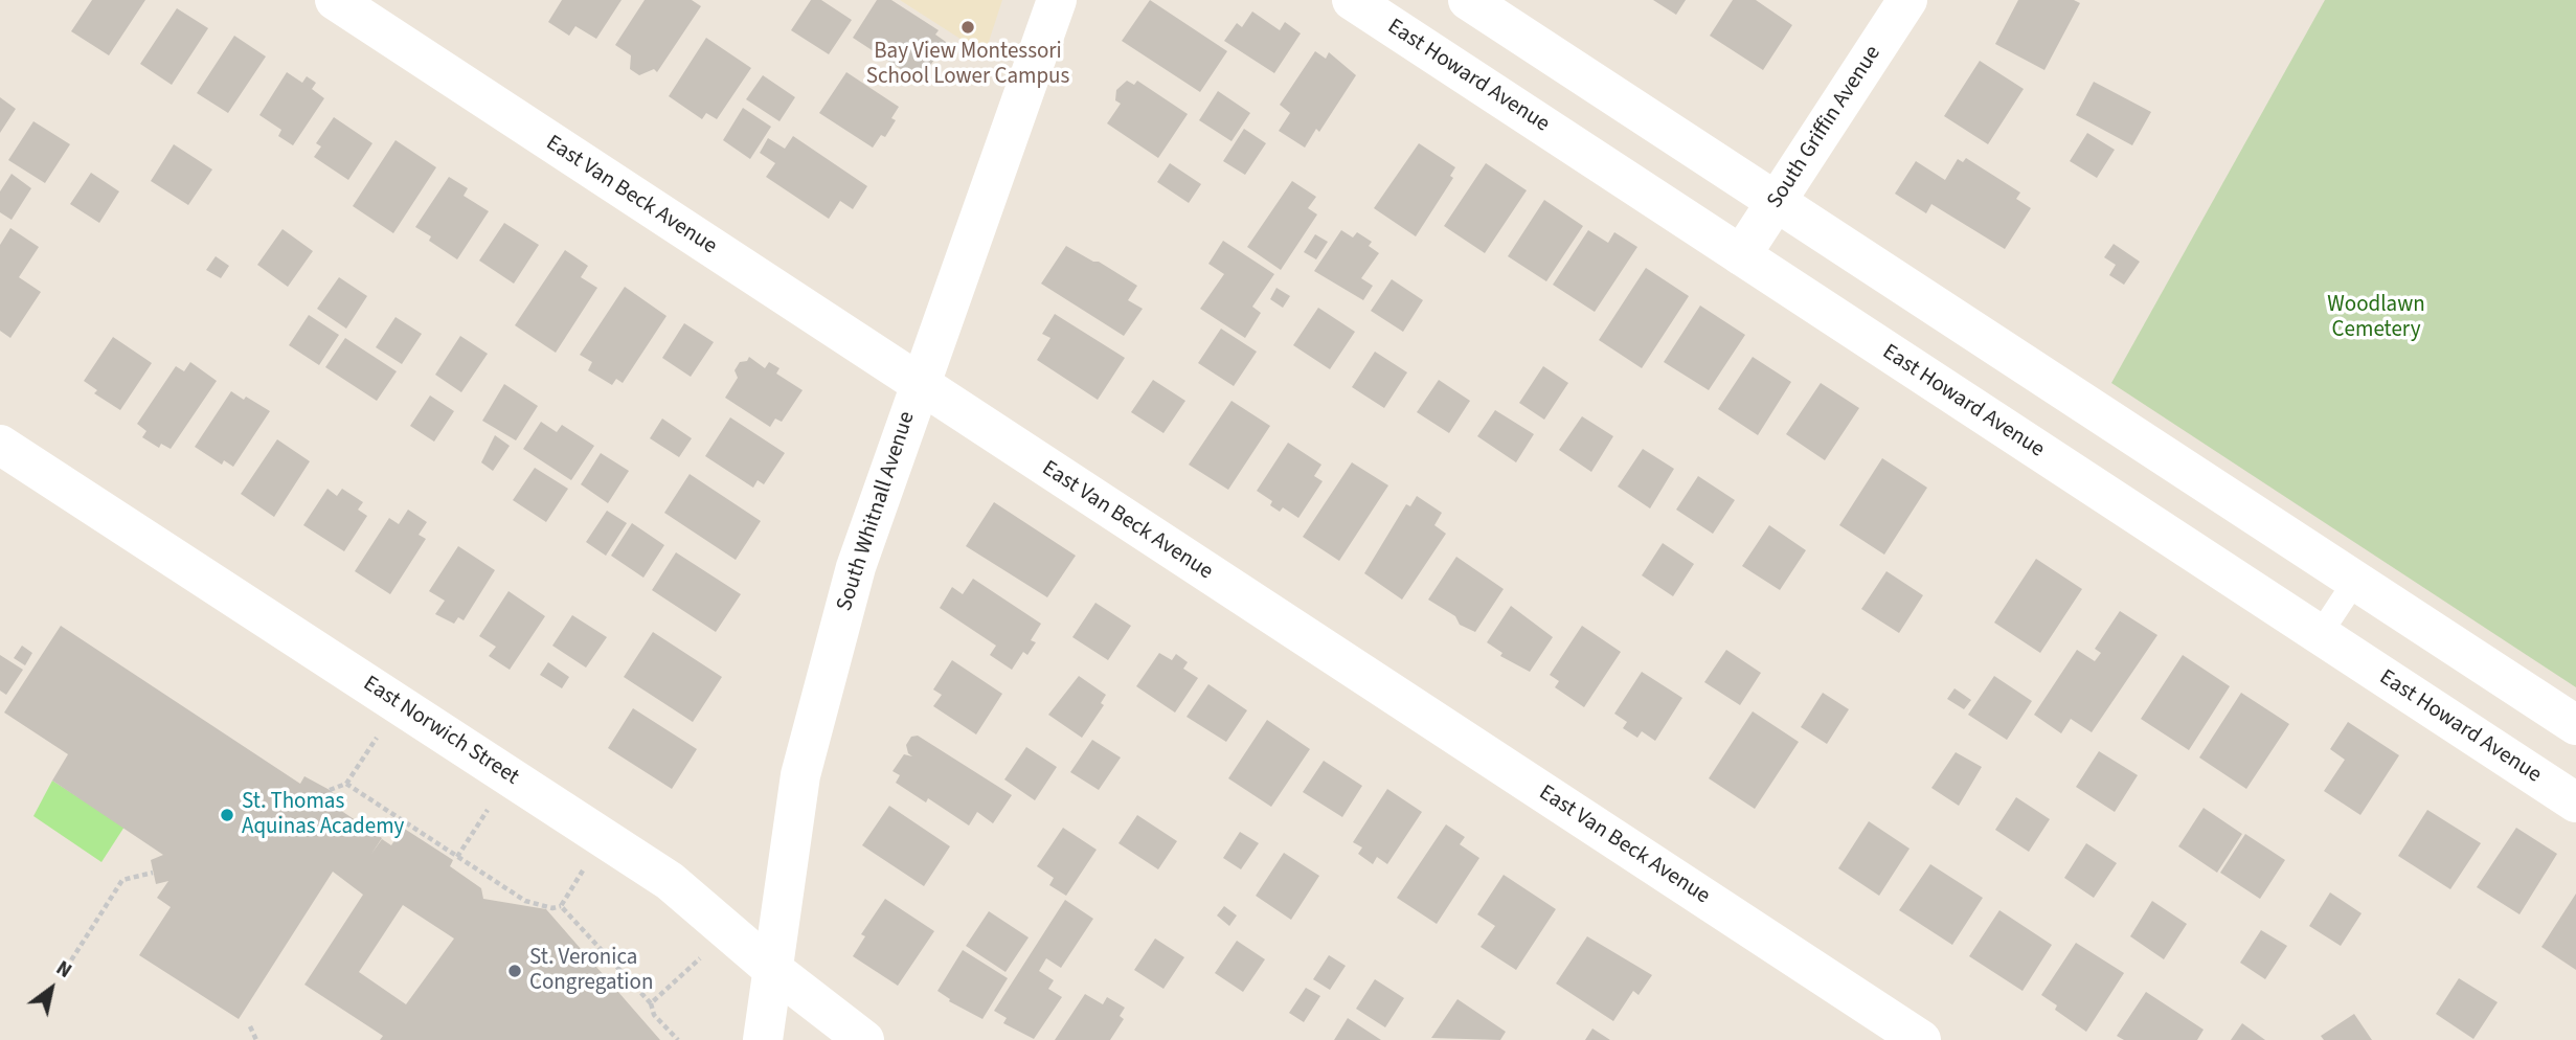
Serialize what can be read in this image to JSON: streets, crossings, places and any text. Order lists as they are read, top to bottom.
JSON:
{
  "streets": {
    "street": [
      "East Howard Avenue",
      "South Griffin Avenue",
      "East Van Beck Avenue",
      "South Whitnall Avenue",
      "East Norwich Street"
    ]
  },
  "crossings": [
    ["East Howard Avenue", "South Griffin Avenue"],
    ["East Van Beck Avenue", "South Whitnall Avenue"],
    ["South Whitnall Avenue", "East Norwich Street"]
  ],
  "parks": ["Woodlawn Cemetery"],
  "places": ["Bay View Montessori School Lower Campus", "St. Thomas Aquinas Academy", "St. Veronica Congregation"],
  "north": "top right"
}
